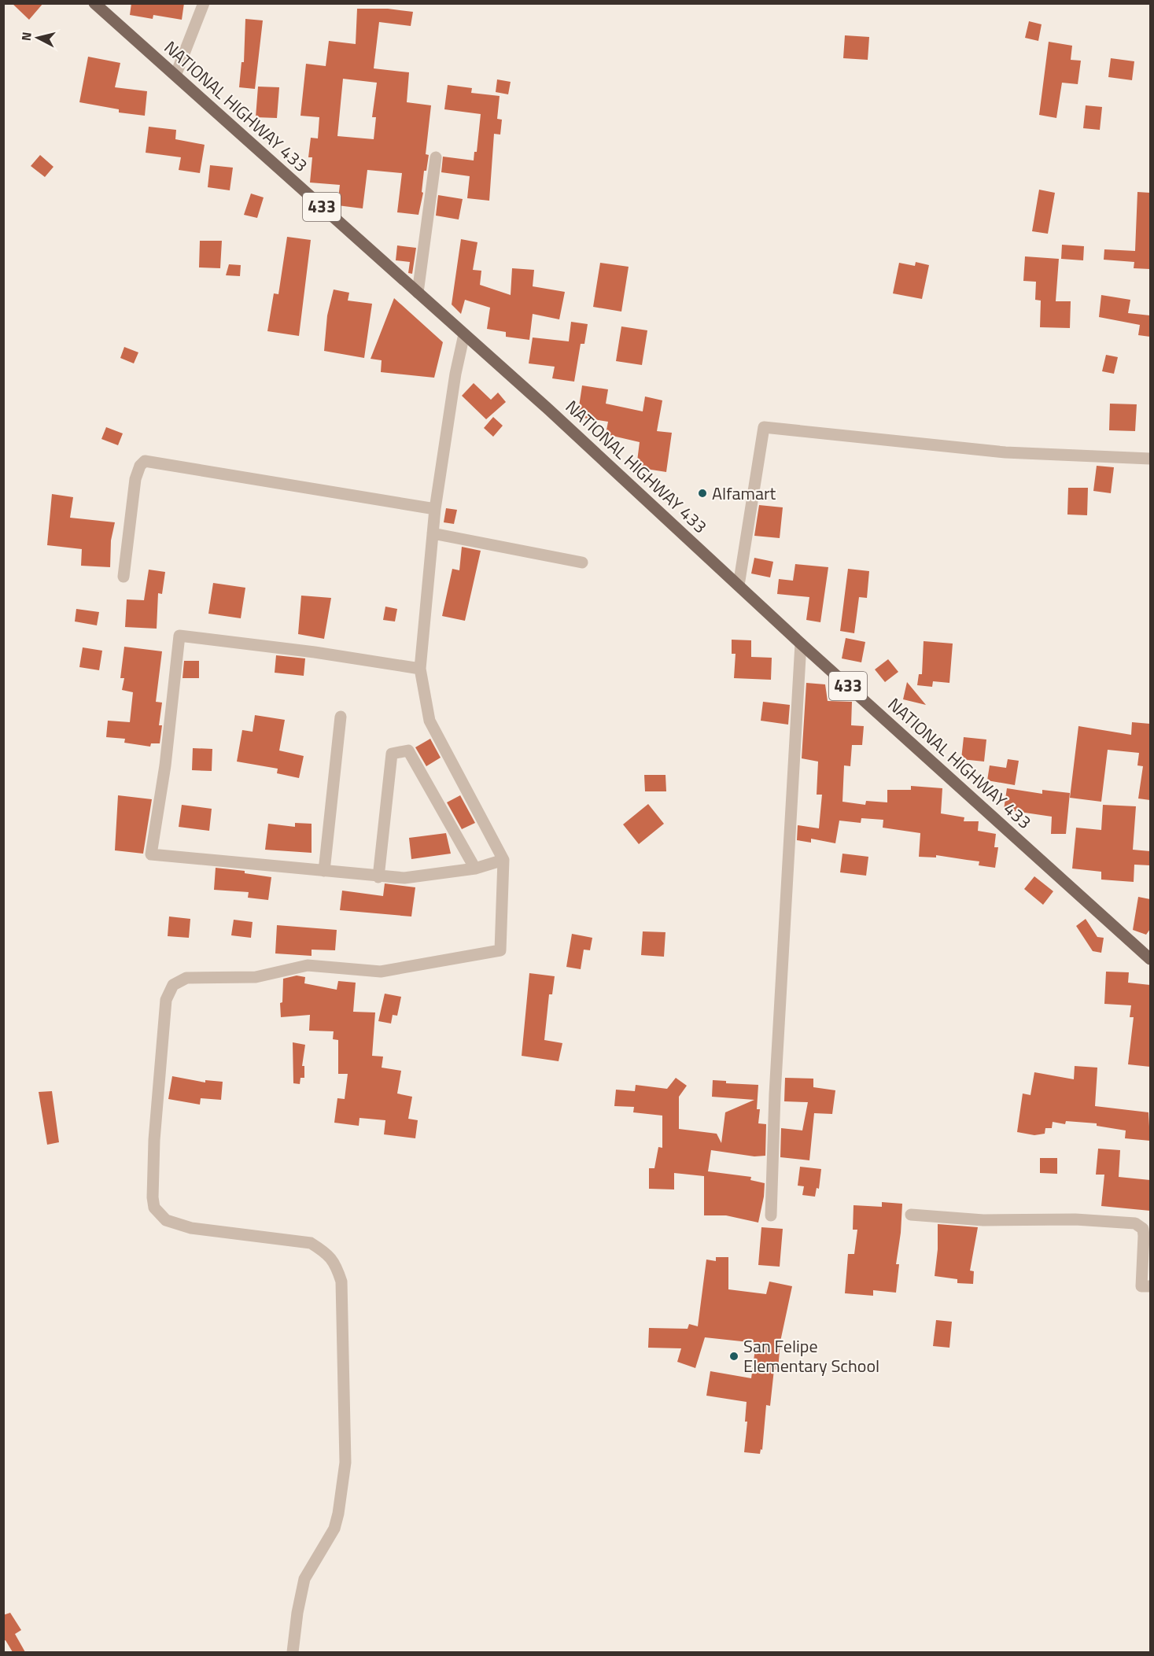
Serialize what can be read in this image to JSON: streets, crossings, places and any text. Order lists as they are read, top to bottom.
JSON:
{
  "streets": {
    "main road": ["NATIONAL HIGHWAY 433", "433"]
  },
  "places": ["Alfamart", "San Felipe Elementary School"],
  "north": "left"
}
